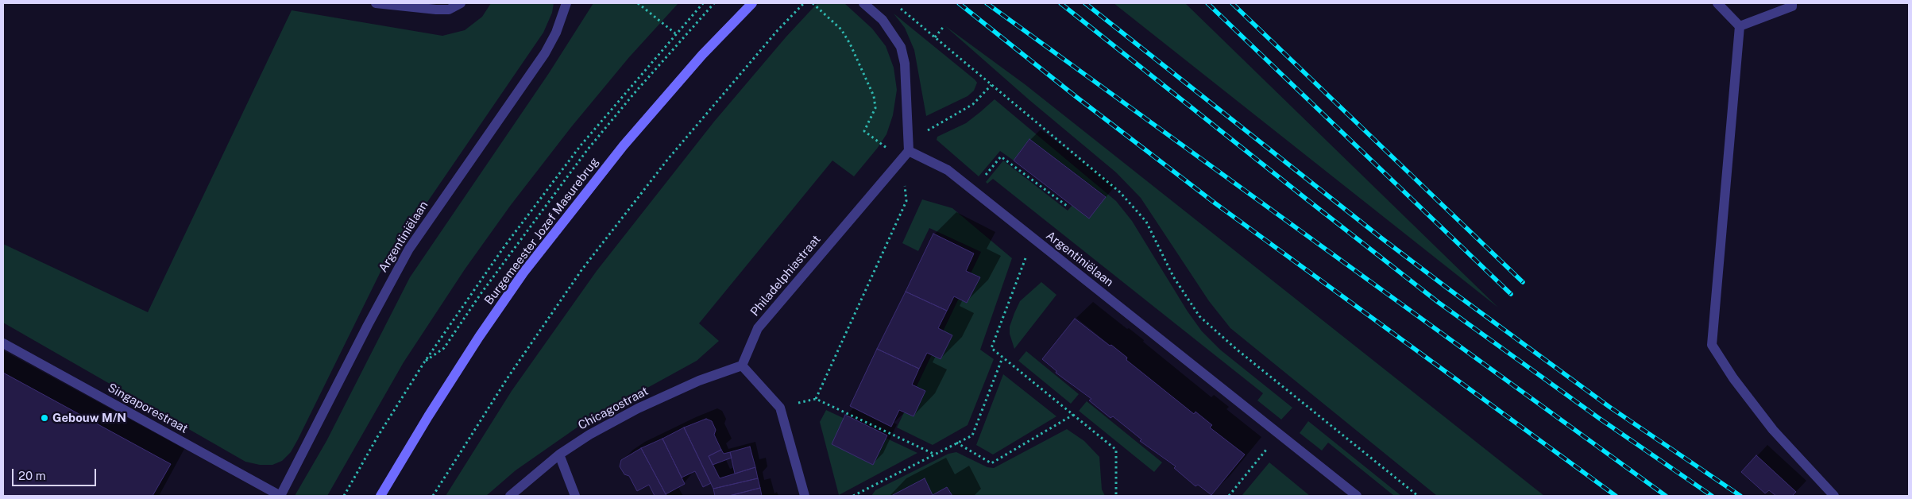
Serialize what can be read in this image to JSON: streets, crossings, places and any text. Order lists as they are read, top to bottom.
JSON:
{
  "streets": {
    "street": [
      "Burgemeester Jozef Masurebrug",
      "Argentiniëlaan",
      "Philadelphiastraat",
      "Singaporestraat",
      "Chicagostraat"
    ]
  },
  "crossings": [
    ["Argentiniëlaan", "Philadelphiastraat"],
    ["Argentiniëlaan", "Singaporestraat"],
    ["Philadelphiastraat", "Chicagostraat"]
  ],
  "places": ["Gebouw M/N"],
  "scale_bar": "20 m"
}
